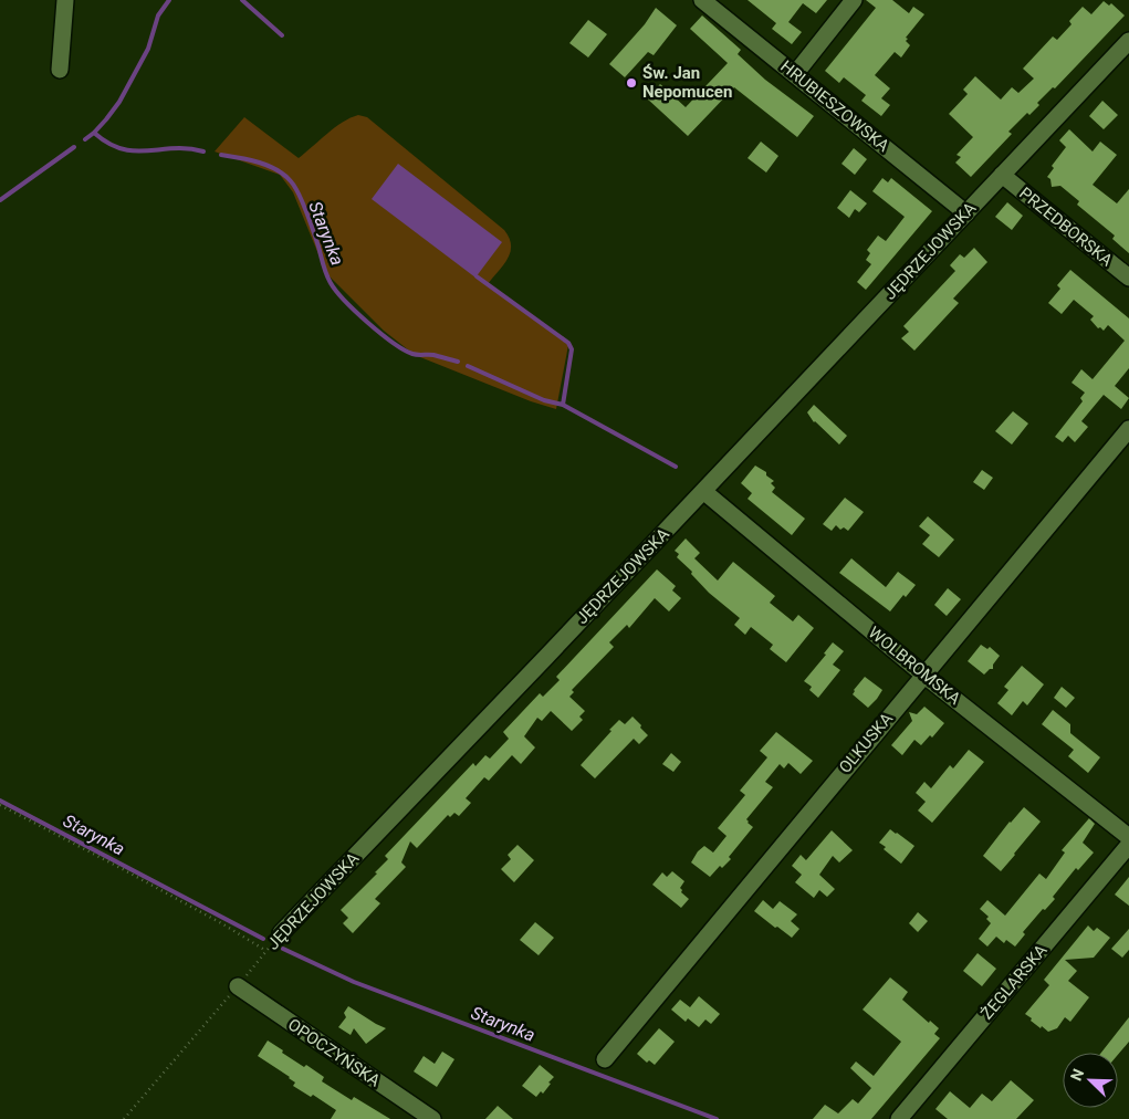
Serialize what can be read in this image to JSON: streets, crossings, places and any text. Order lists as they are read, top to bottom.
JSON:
{
  "streets": {
    "street": [
      "HRUBIESZOWSKA",
      "PRZEDBORSKA",
      "JĘDRZEJOWSKA",
      "WOLBROMSKA",
      "OLKUSKA",
      "ŻEGLARSKA",
      "OPOCZYŃSKA"
    ]
  },
  "crossings": [
    ["HRUBIESZOWSKA", "JĘDRZEJOWSKA"],
    ["PRZEDBORSKA", "JĘDRZEJOWSKA"],
    ["JĘDRZEJOWSKA", "WOLBROMSKA"],
    ["JĘDRZEJOWSKA", "OPOCZYŃSKA"],
    ["WOLBROMSKA", "OLKUSKA"]
  ],
  "water": ["Starynka"],
  "places": ["Św. Jan Nepomucen"],
  "north": "top left"
}
